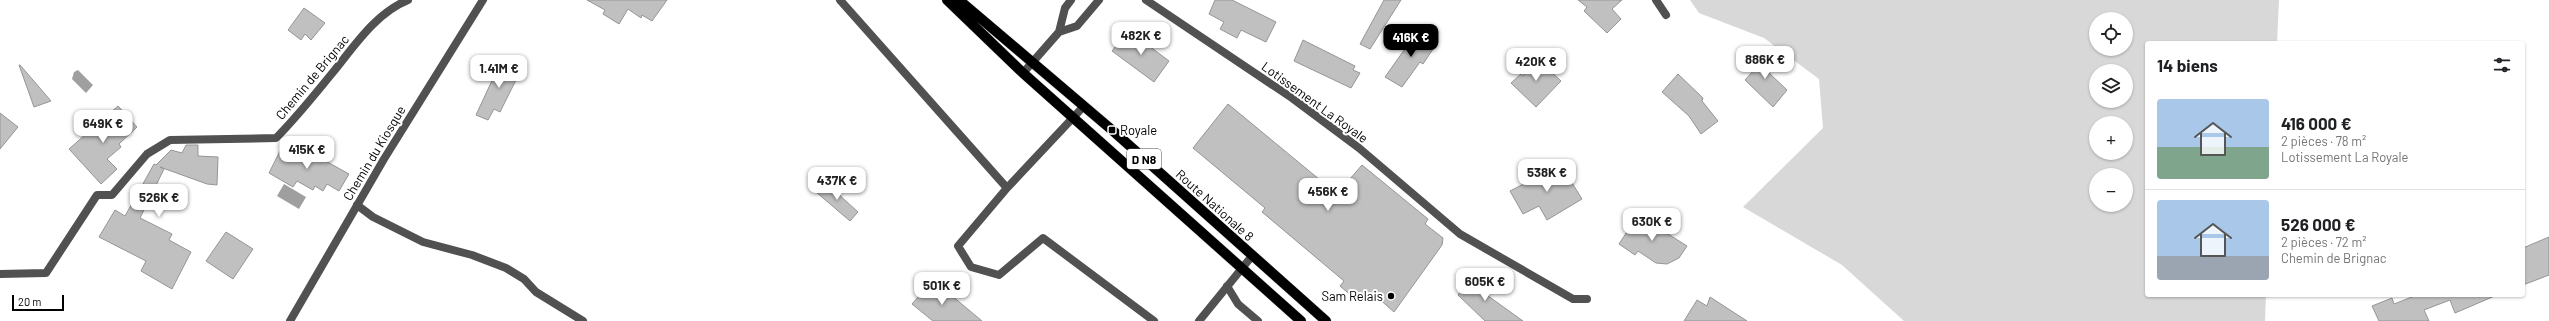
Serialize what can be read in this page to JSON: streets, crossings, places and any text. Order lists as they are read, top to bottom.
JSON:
{
  "streets": {
    "main road": ["D N8", "Route Nationale 8"],
    "street": ["Chemin de Brignac", "Lotissement La Royale", "Chemin du Kiosque"]
  },
  "places": {
    "transit": ["Royale"],
    "other": ["Sam Relais"]
  },
  "scale_bar": "20 m",
  "page": {
    "map_buttons": ["+", "−"],
    "price": [
      "482K €",
      "416K €",
      "886K €",
      "420K €",
      "1.41M €",
      "649K €",
      "415K €",
      "538K €",
      "437K €",
      "456K €",
      "526K €",
      "630K €",
      "605K €",
      "501K €"
    ],
    "heading": "14 biens",
    "list": [
      {
        "name": "416 000 €",
        "note": "2 pièces · 78 m² · Lotissement La Royale"
      },
      {
        "name": "526 000 €",
        "note": "2 pièces · 72 m² · Chemin de Brignac"
      }
    ],
    "scale": "20 m"
  }
}
